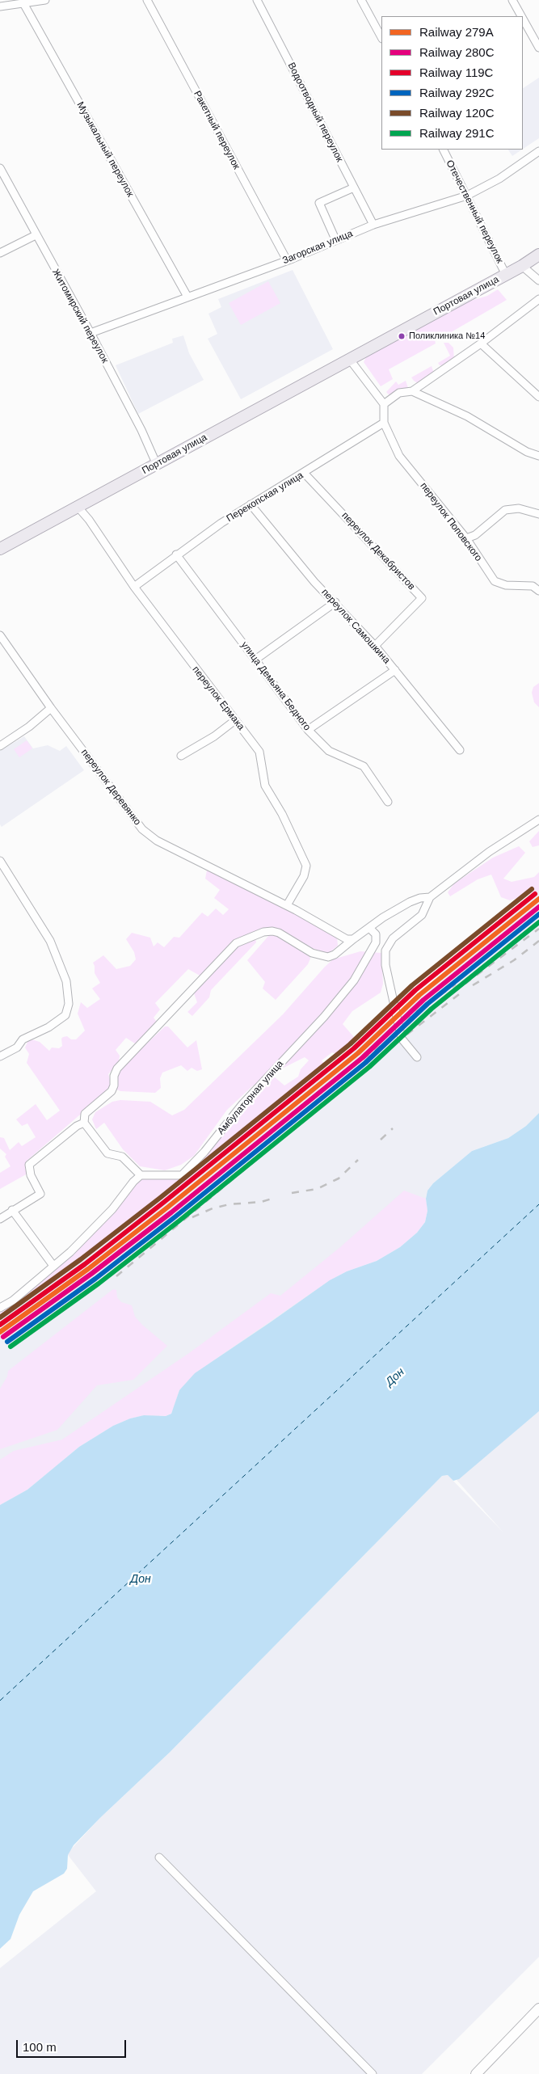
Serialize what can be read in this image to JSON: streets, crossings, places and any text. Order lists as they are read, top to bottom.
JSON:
{
  "streets": {
    "main road": ["Портовая улица"],
    "street": [
      "Водоотводный переулок",
      "Ракетный переулок",
      "Музыкальный переулок",
      "Отечественный переулок",
      "Загорская улица",
      "Житомирский переулок",
      "Перекопская улица",
      "переулок Поповского",
      "переулок Декабристов",
      "переулок Самошкина",
      "улица Демьяна Бедного",
      "переулок Ермака",
      "переулок Деревянко",
      "Амбулаторная улица"
    ]
  },
  "crossings": [
    ["Водоотводный переулок", "Загорская улица"],
    ["Ракетный переулок", "Загорская улица"],
    ["Музыкальный переулок", "Загорская улица"],
    ["Отечественный переулок", "Загорская улица"],
    ["Отечественный переулок", "Портовая улица"],
    ["Загорская улица", "Житомирский переулок"],
    ["Портовая улица", "Житомирский переулок"],
    ["Портовая улица", "переулок Ермака"],
    ["Перекопская улица", "переулок Поповского"],
    ["Перекопская улица", "переулок Декабристов"],
    ["Перекопская улица", "переулок Самошкина"],
    ["Перекопская улица", "улица Демьяна Бедного"],
    ["Перекопская улица", "переулок Ермака"],
    ["переулок Декабристов", "переулок Самошкина"],
    ["переулок Ермака", "переулок Деревянко"]
  ],
  "water": ["Дон"],
  "places": ["Поликлиника №14"],
  "lines": [
    "rail line 120С",
    "rail line 119С",
    "rail line 279А",
    "rail line 280С",
    "rail line 292С",
    "rail line 291С"
  ],
  "legend": [
    "Railway 279А",
    "Railway 280С",
    "Railway 119С",
    "Railway 292С",
    "Railway 120С",
    "Railway 291С"
  ],
  "scale_bar": "100 m"
}
